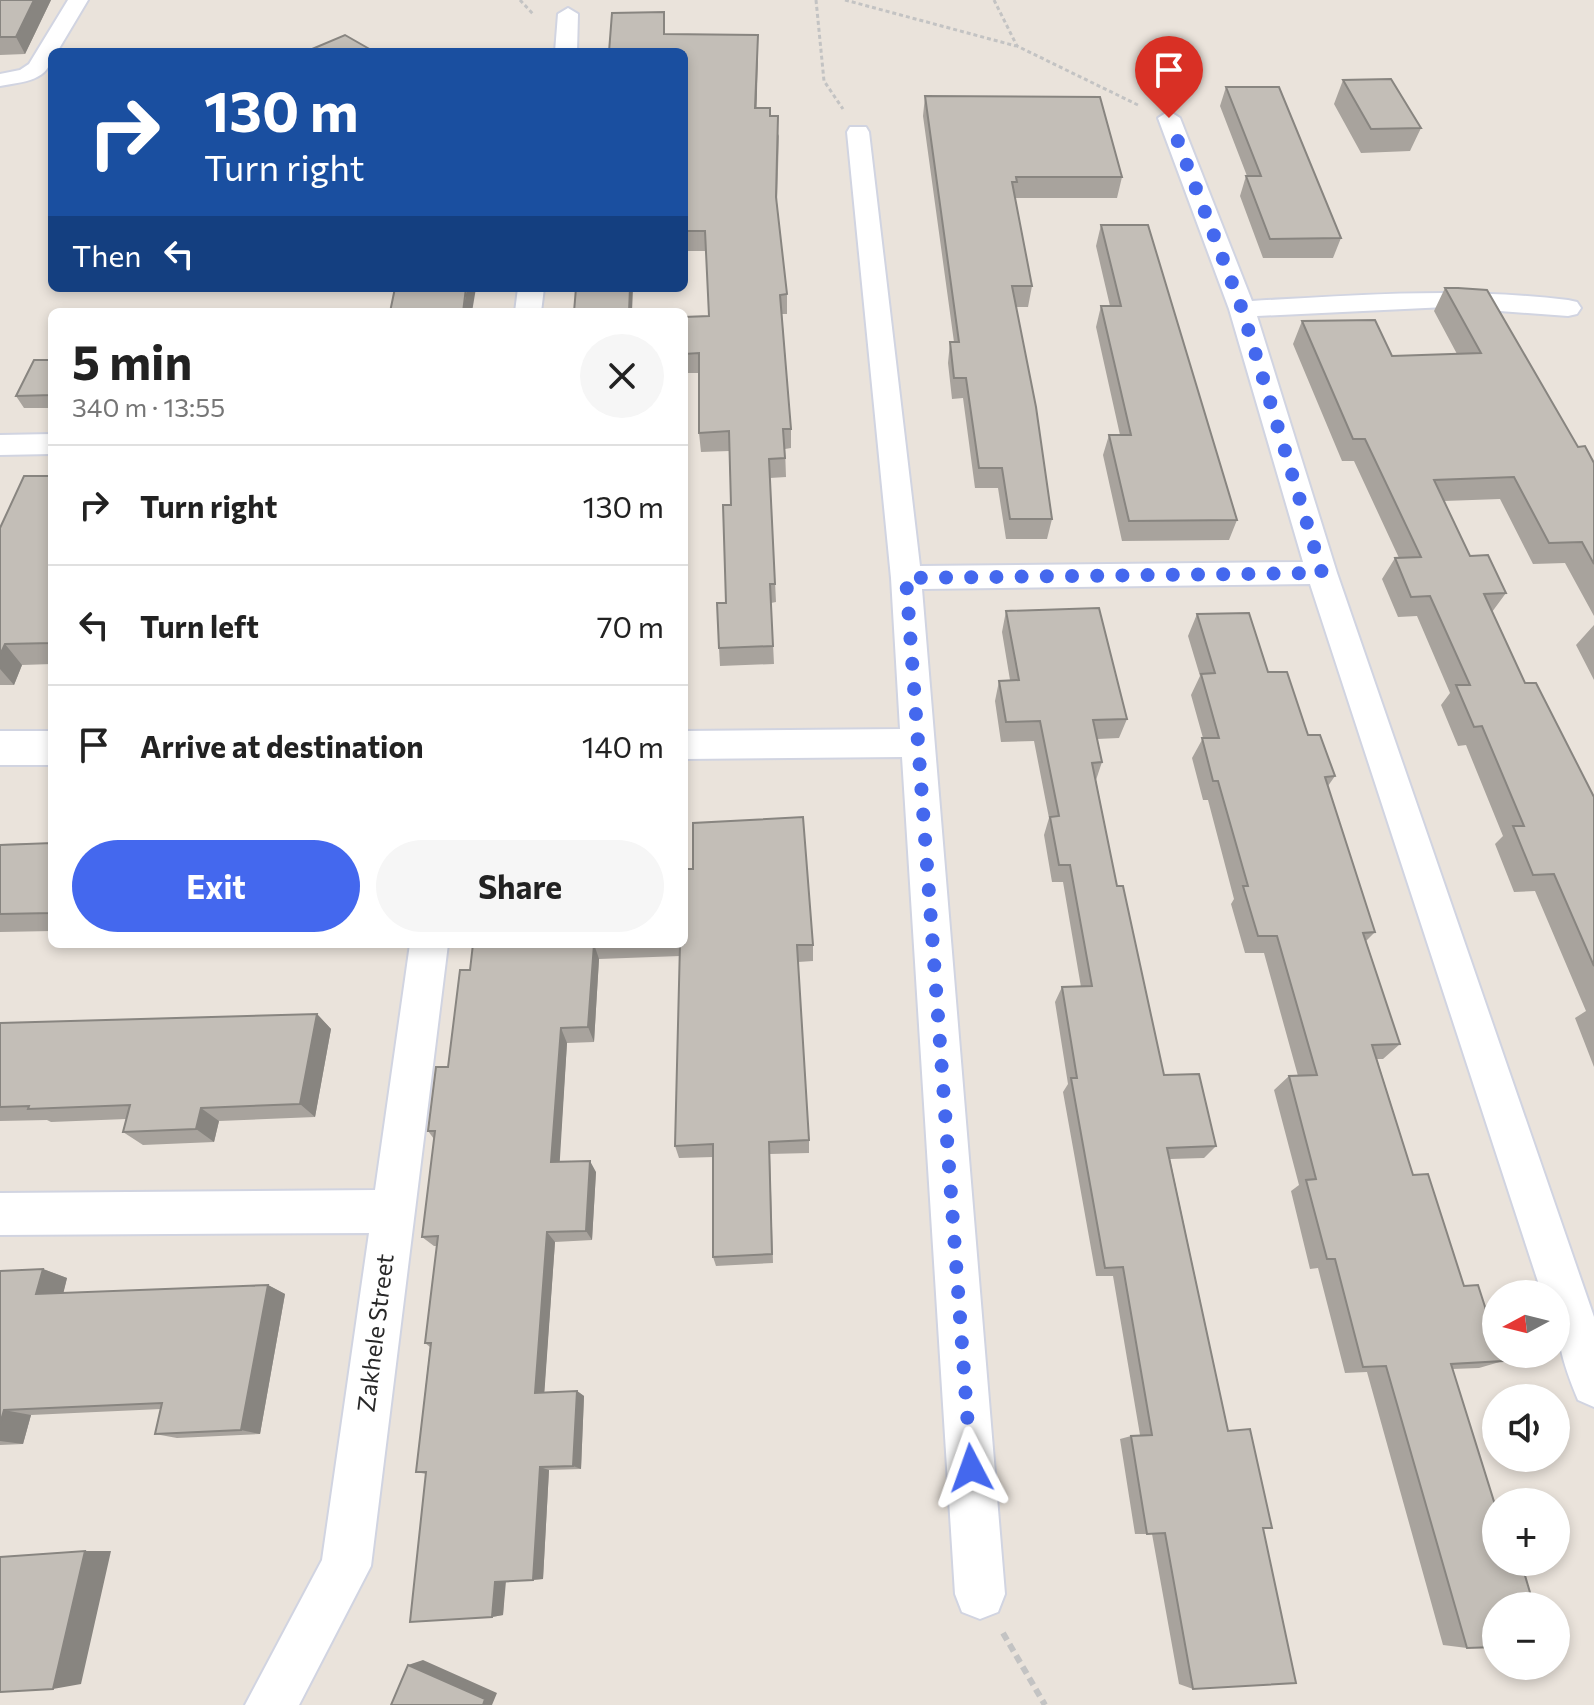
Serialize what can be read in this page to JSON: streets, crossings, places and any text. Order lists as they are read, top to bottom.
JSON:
{
  "streets": {
    "street": ["Zakhele Street"]
  },
  "north": "left",
  "page": {
    "turn": ["130 m", "Turn right"],
    "then": "Then",
    "heading": ["5 min", "340 m · 13:55"],
    "list": [
      {
        "name": "Turn right",
        "value": "130 m"
      },
      {
        "name": "Turn left",
        "value": "70 m"
      },
      {
        "name": "Arrive at destination",
        "value": "140 m"
      }
    ],
    "buttons": ["Exit", "Share"],
    "map_buttons": ["+", "−"]
  }
}
